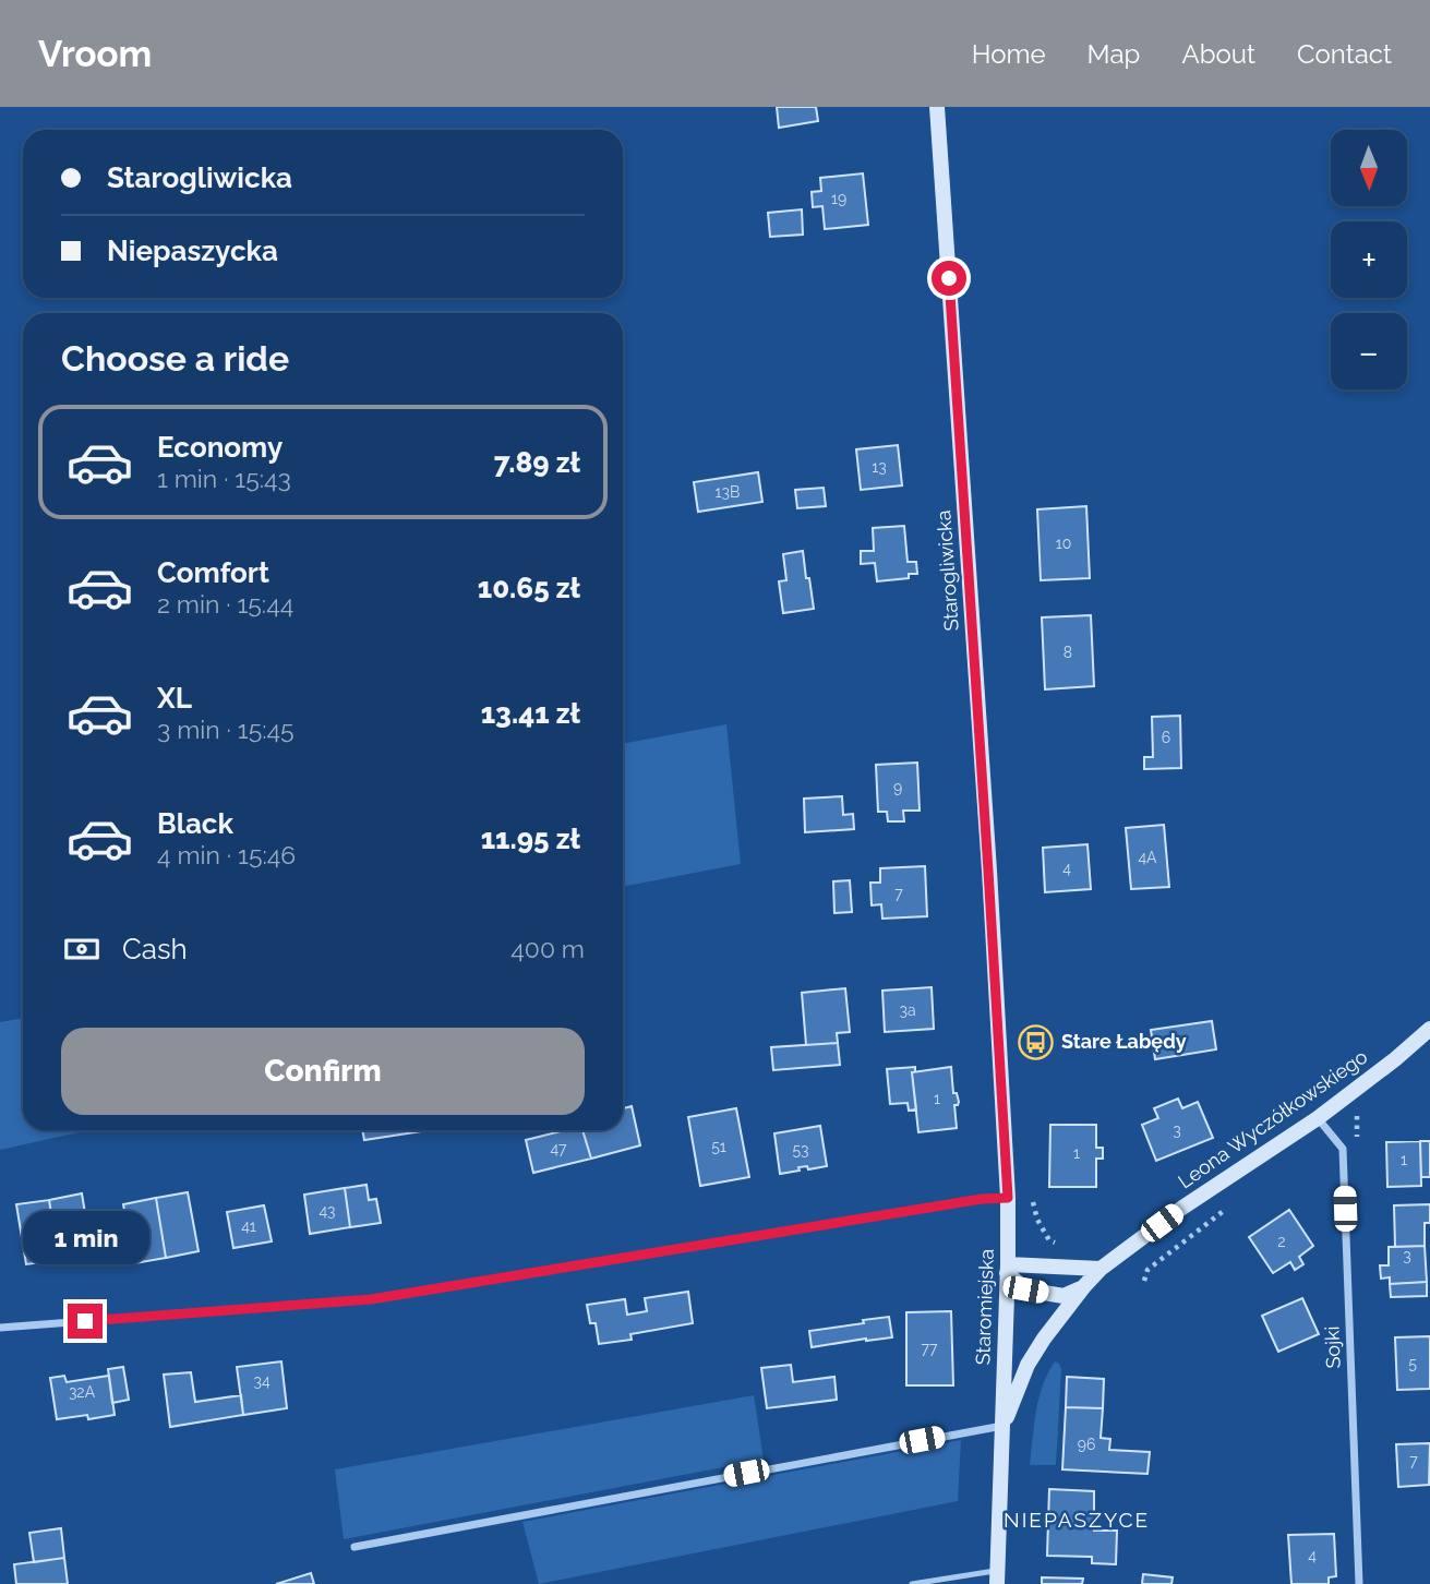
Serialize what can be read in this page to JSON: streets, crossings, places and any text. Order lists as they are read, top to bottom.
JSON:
{
  "streets": {
    "street": [
      "Starogliwicka",
      "Leona Wyczółkowskiego",
      "Staromiejska",
      "Sojki"
    ]
  },
  "crossings": [
    ["Starogliwicka", "Staromiejska"],
    ["Leona Wyczółkowskiego", "Staromiejska"],
    ["Leona Wyczółkowskiego", "Sojki"]
  ],
  "districts": ["NIEPASZYCE"],
  "places": {
    "bus stop": ["Stare Łabędy"]
  },
  "house_numbers": [
    "19",
    "13",
    "13B",
    "10",
    "8",
    "6",
    "9",
    "4A",
    "4",
    "7",
    "3a",
    "1",
    "3",
    "51",
    "47",
    "53",
    "1",
    "1",
    "43",
    "41",
    "2",
    "3",
    "77",
    "5",
    "34",
    "32A",
    "96",
    "7",
    "4"
  ],
  "north": "bottom",
  "page": {
    "header": "Vroom",
    "nav": [
      "Home",
      "Map",
      "About",
      "Contact"
    ],
    "map_buttons": ["+", "−"],
    "banner": ["Starogliwicka", "Niepaszycka"],
    "heading": "Choose a ride",
    "list": [
      {
        "name": "Economy",
        "note": "1 min · 15:43",
        "value": "7.89 zł"
      },
      {
        "name": "Comfort",
        "note": "2 min · 15:44",
        "value": "10.65 zł"
      },
      {
        "name": "XL",
        "note": "3 min · 15:45",
        "value": "13.41 zł"
      },
      {
        "name": "Black",
        "note": "4 min · 15:46",
        "value": "11.95 zł"
      }
    ],
    "pay": ["Cash", "400 m"],
    "buttons": "Confirm",
    "bubble": "1 min"
  }
}
